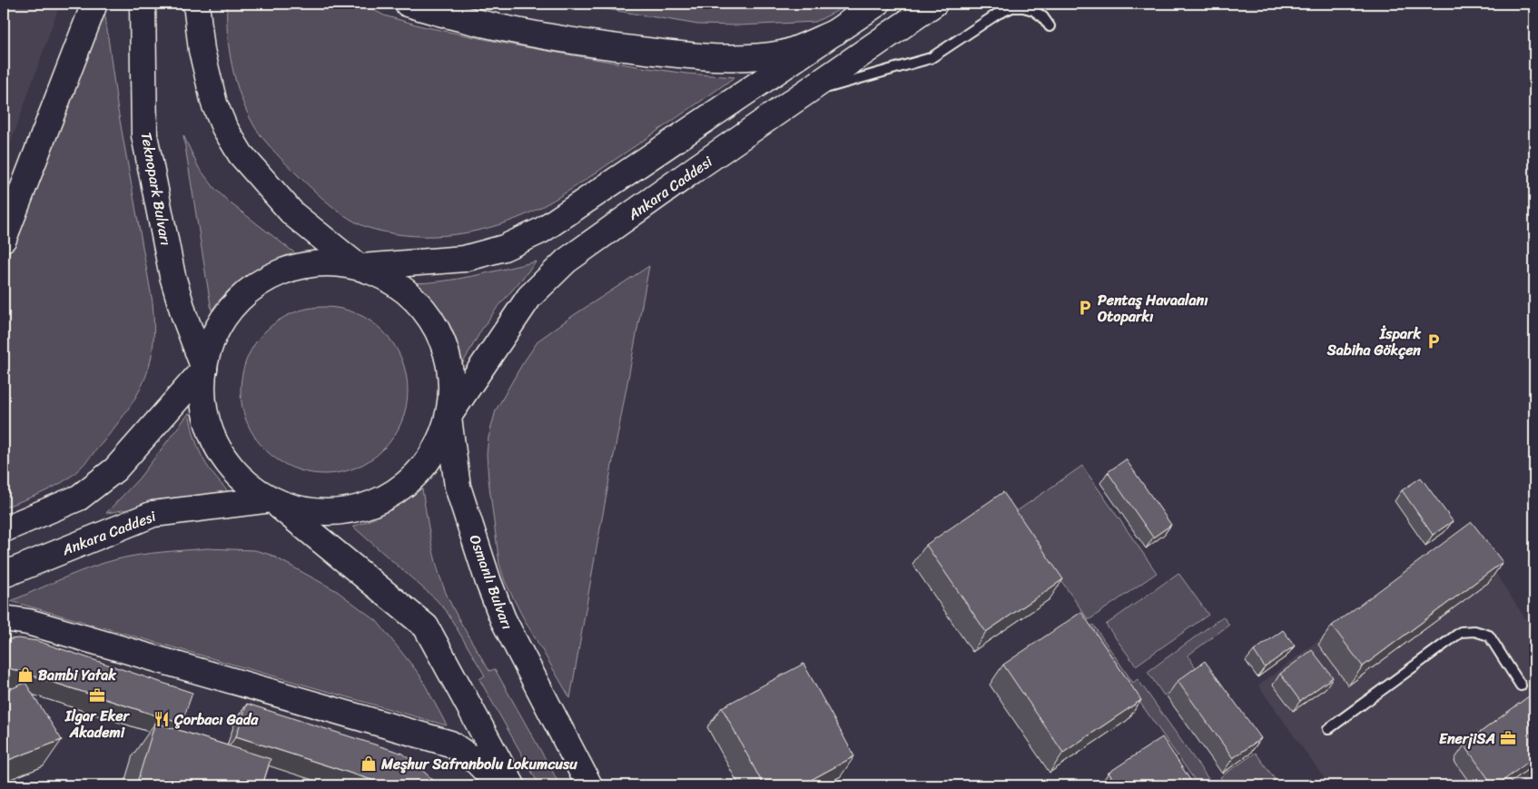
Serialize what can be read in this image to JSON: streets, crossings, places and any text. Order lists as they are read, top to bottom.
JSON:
{
  "streets": {
    "main road": ["Ankara Caddesi", "Teknopark Bulvarı", "Osmanlı Bulvarı"]
  },
  "crossings": [
    ["Ankara Caddesi", "Osmanlı Bulvarı"]
  ],
  "places": {
    "parking": ["Pentaş Havaalanı Otoparkı", "İspark Sabiha Gökçen"],
    "shop": ["Bambi Yatak", "Meşhur Safranbolu Lokumcusu"],
    "office": ["Ilgar Eker Akademi", "EnerjiSA"],
    "restaurant": ["Çorbacı Gada"]
  }
}
